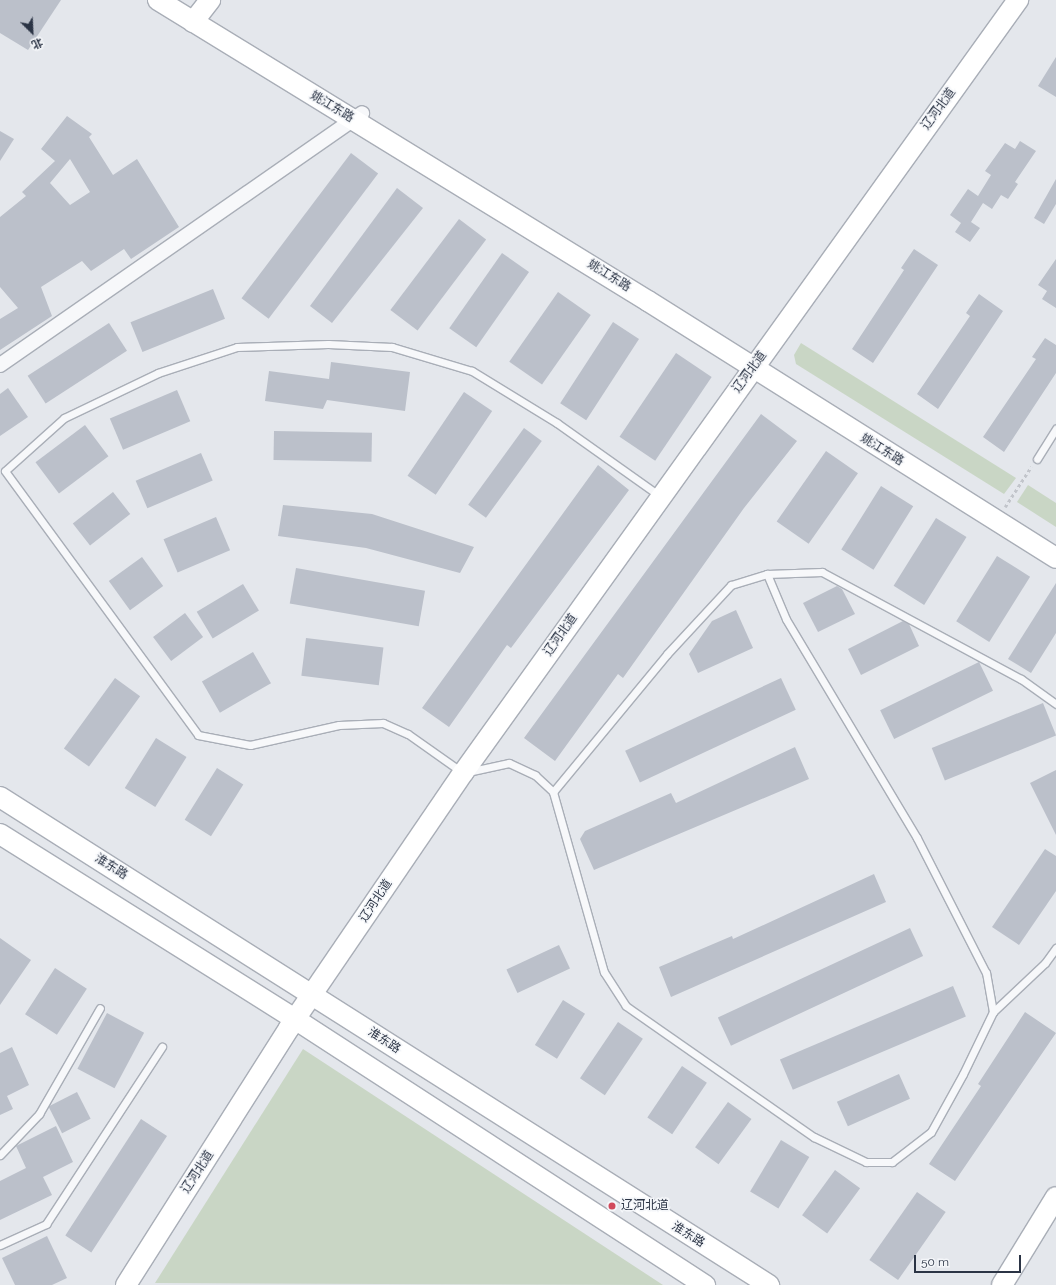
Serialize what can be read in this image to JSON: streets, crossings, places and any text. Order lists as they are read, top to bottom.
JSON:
{
  "streets": {
    "street": ["姚江东路", "辽河北道", "淮东路"]
  },
  "crossings": [
    ["姚江东路", "辽河北道"],
    ["辽河北道", "淮东路"]
  ],
  "places": ["辽河北道"],
  "scale_bar": "50 m",
  "north": "bottom right"
}
